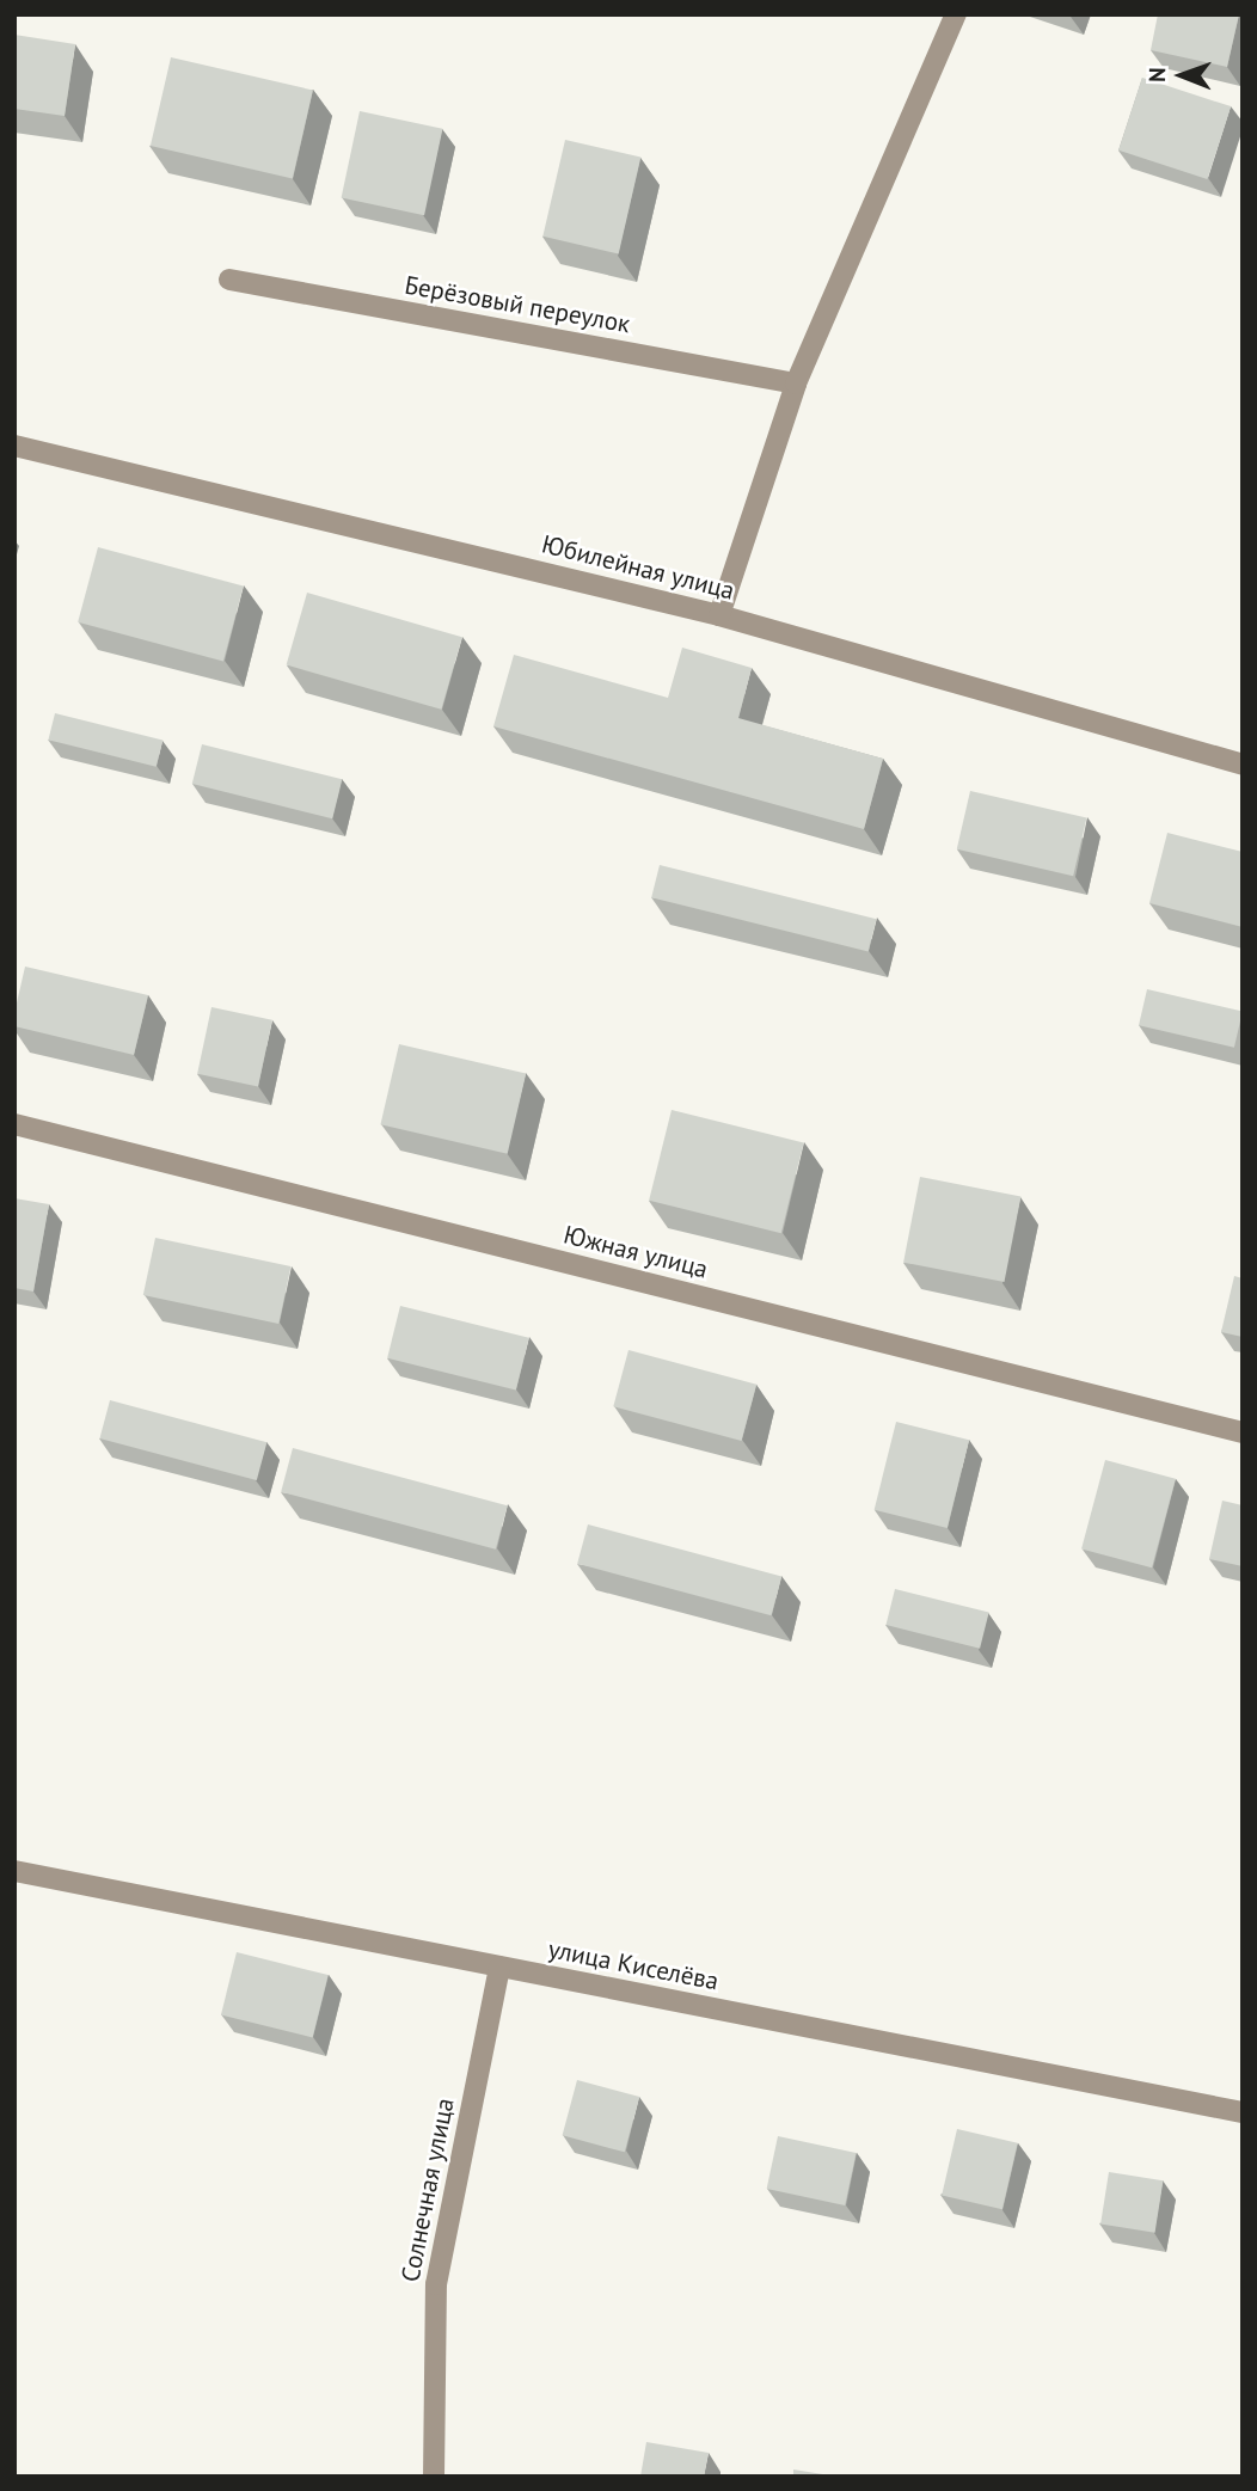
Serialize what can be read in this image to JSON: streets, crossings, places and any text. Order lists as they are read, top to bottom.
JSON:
{
  "streets": {
    "street": [
      "Берёзовый переулок",
      "Юбилейная улица",
      "Южная улица",
      "улица Киселёва",
      "Солнечная улица"
    ]
  },
  "crossings": [
    ["улица Киселёва", "Солнечная улица"]
  ],
  "north": "left"
}
